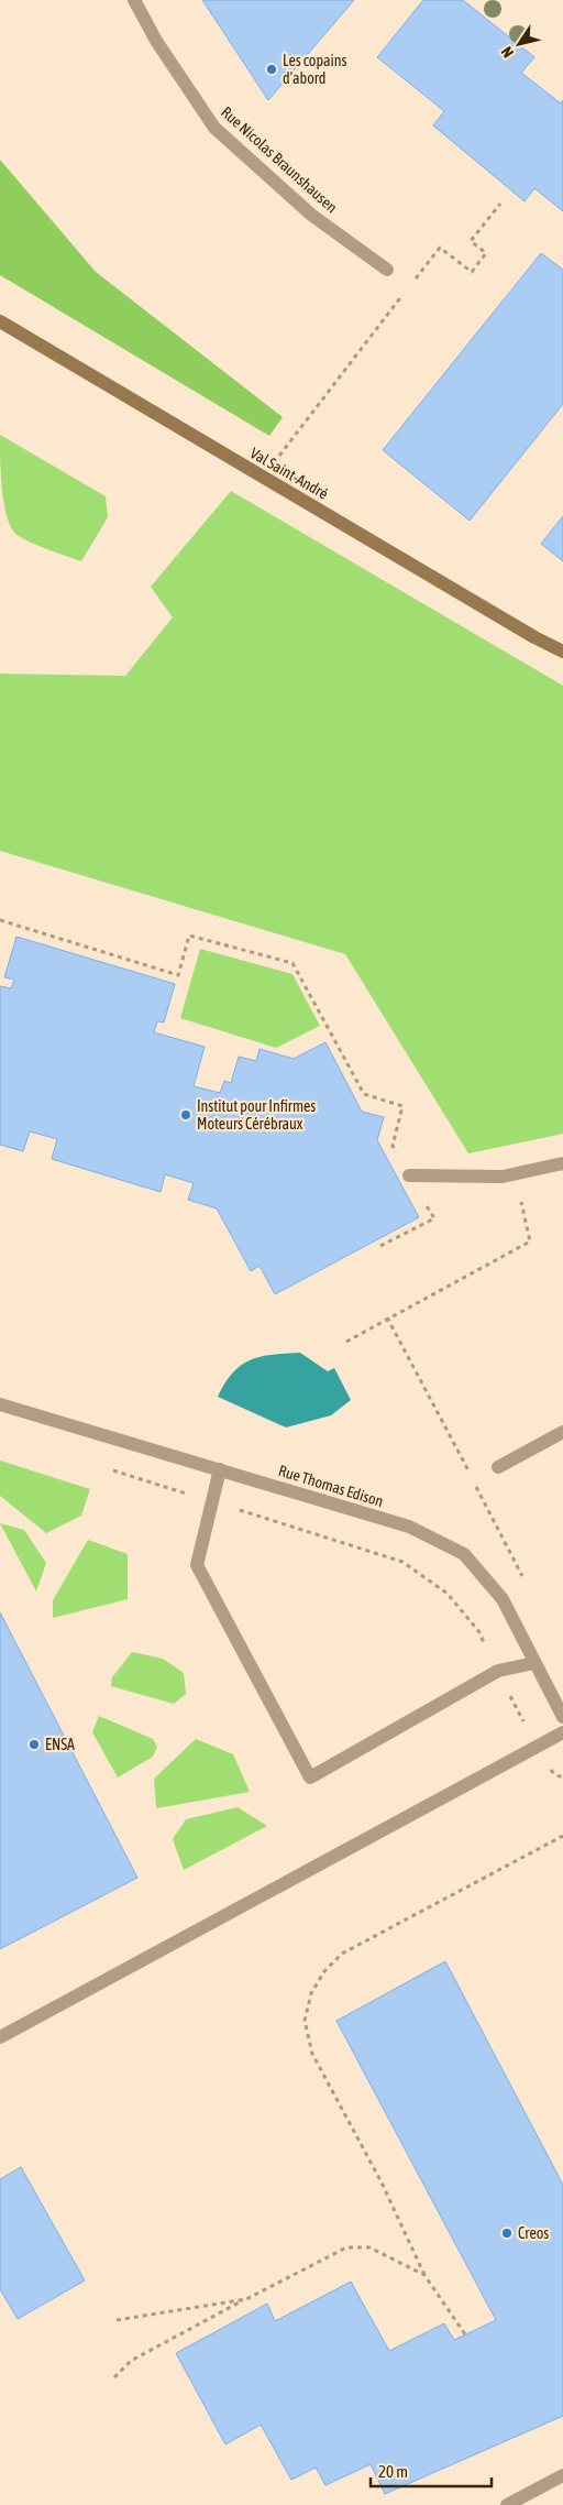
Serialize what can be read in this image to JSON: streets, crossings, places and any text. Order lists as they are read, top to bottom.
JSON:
{
  "streets": {
    "street": ["Rue Nicolas Braunshausen", "Val Saint-André", "Rue Thomas Edison"]
  },
  "places": [
    "Les copains d’abord",
    "Institut pour Infirmes Moteurs Cérébraux",
    "ENSA",
    "Creos"
  ],
  "scale_bar": "20 m",
  "north": "bottom left"
}
